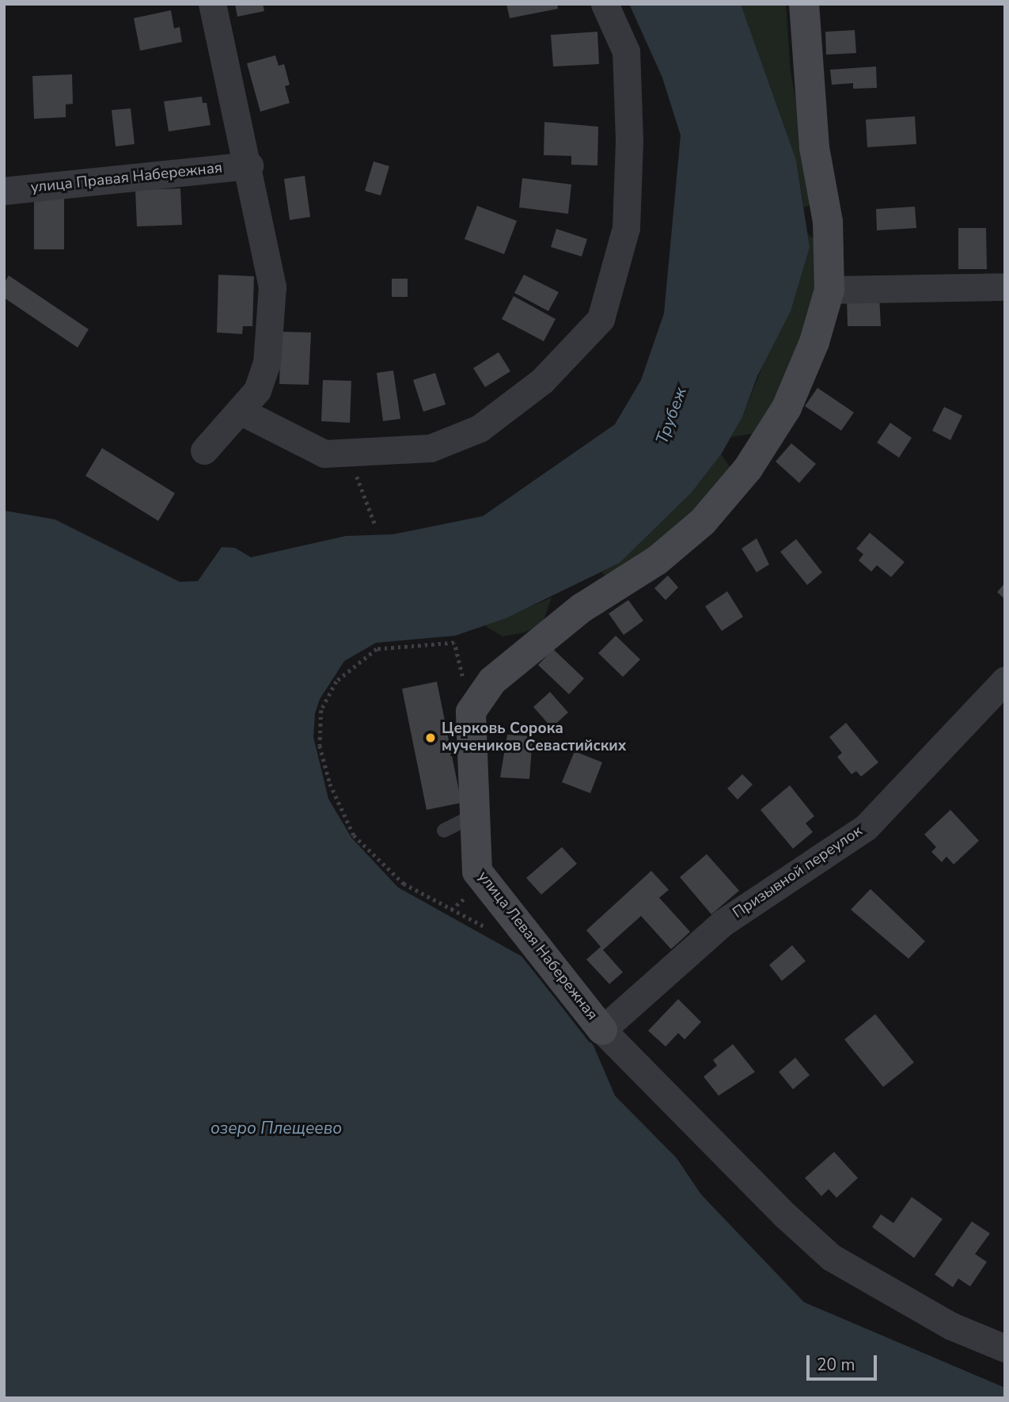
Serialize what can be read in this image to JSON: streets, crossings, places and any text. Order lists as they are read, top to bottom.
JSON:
{
  "streets": {
    "street": ["улица Правая Набережная", "Призывной переулок", "улица Левая Набережная"]
  },
  "crossings": [
    ["Призывной переулок", "улица Левая Набережная"]
  ],
  "water": ["Трубеж", "озеро Плещеево"],
  "places": ["Церковь Сорока мучеников Севастийских"],
  "scale_bar": "20 m"
}
